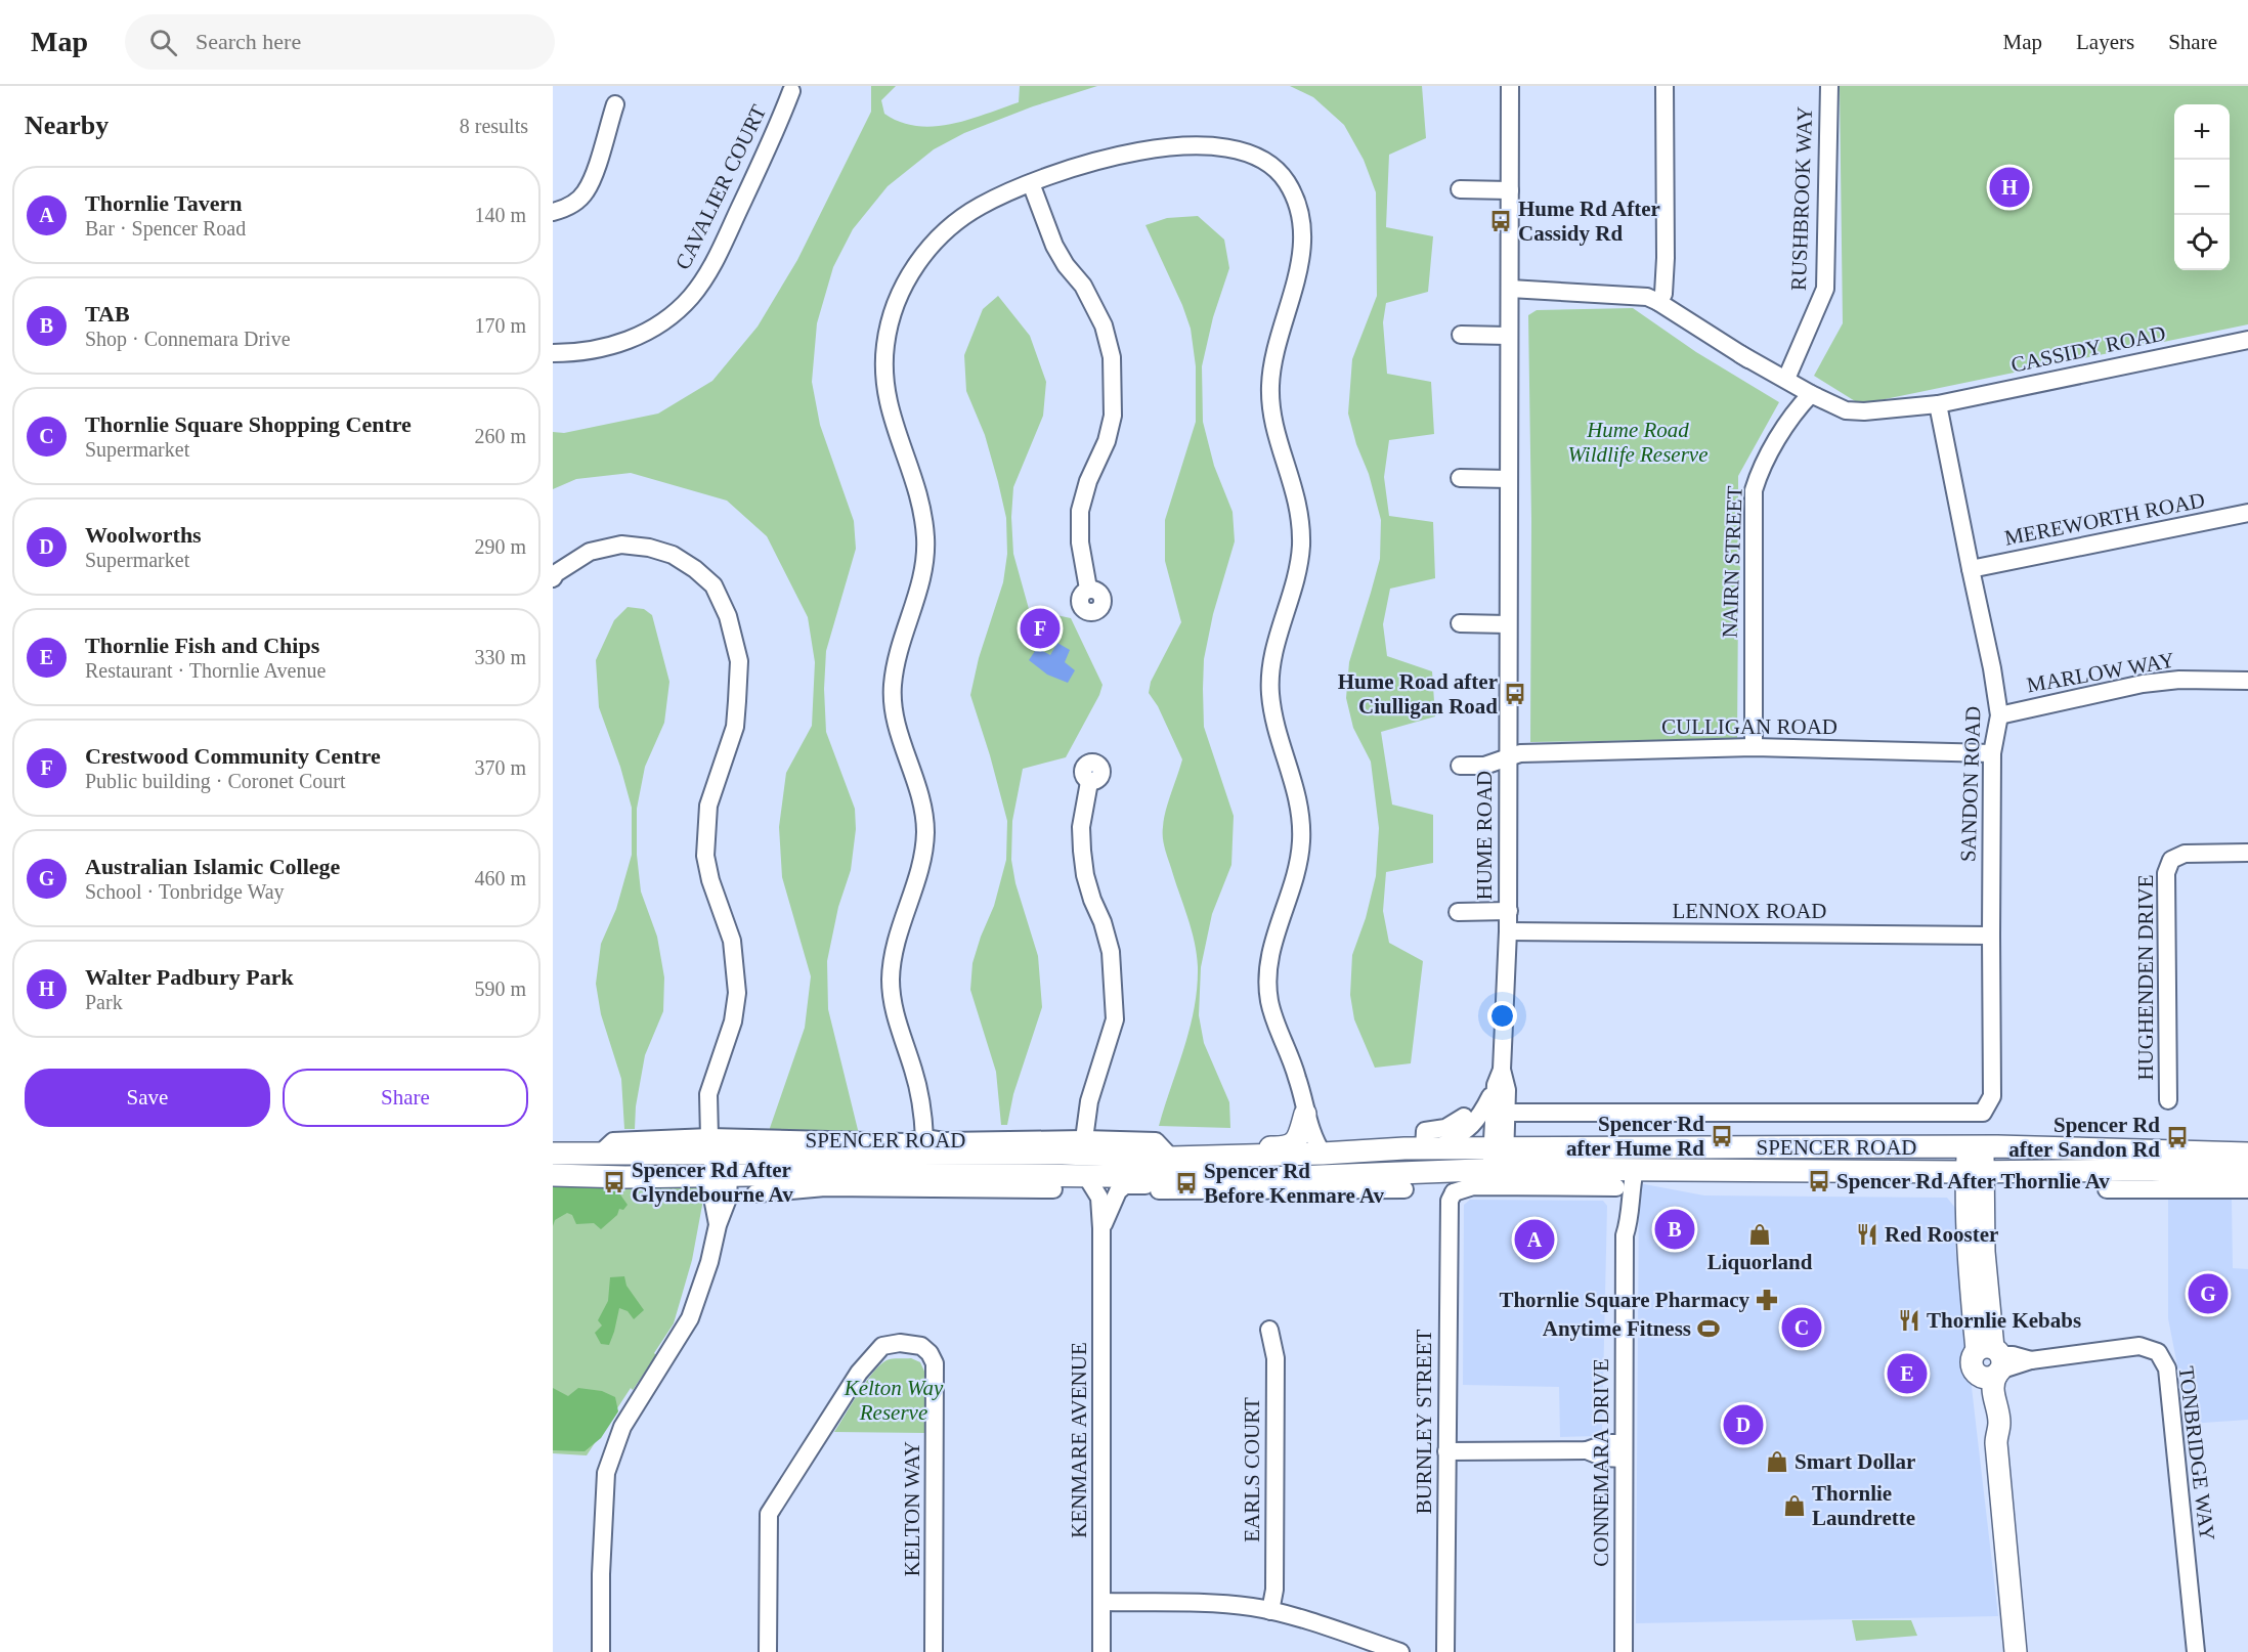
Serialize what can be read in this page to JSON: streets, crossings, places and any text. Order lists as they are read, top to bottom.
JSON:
{
  "streets": {
    "main road": ["SPENCER ROAD"],
    "street": [
      "CAVALIER COURT",
      "RUSHBROOK WAY",
      "CASSIDY ROAD",
      "MEREWORTH ROAD",
      "NAIRN STREET",
      "MARLOW WAY",
      "CULLIGAN ROAD",
      "SANDON ROAD",
      "HUME ROAD",
      "LENNOX ROAD",
      "HUGHENDEN DRIVE",
      "BURNLEY STREET",
      "KENMARE AVENUE",
      "TONBRIDGE WAY",
      "CONNEMARA DRIVE",
      "EARLS COURT",
      "KELTON WAY"
    ]
  },
  "crossings": [
    ["RUSHBROOK WAY", "CASSIDY ROAD"],
    ["CASSIDY ROAD", "NAIRN STREET"],
    ["CASSIDY ROAD", "SANDON ROAD"],
    ["CASSIDY ROAD", "HUME ROAD"],
    ["MEREWORTH ROAD", "SANDON ROAD"],
    ["NAIRN STREET", "CULLIGAN ROAD"],
    ["MARLOW WAY", "SANDON ROAD"],
    ["CULLIGAN ROAD", "SANDON ROAD"],
    ["CULLIGAN ROAD", "HUME ROAD"],
    ["SANDON ROAD", "LENNOX ROAD"],
    ["SANDON ROAD", "SPENCER ROAD"],
    ["HUME ROAD", "LENNOX ROAD"],
    ["HUME ROAD", "SPENCER ROAD"],
    ["SPENCER ROAD", "BURNLEY STREET"],
    ["SPENCER ROAD", "KENMARE AVENUE"],
    ["SPENCER ROAD", "CONNEMARA DRIVE"]
  ],
  "parks": ["Hume Road Wildlife Reserve", "Kelton Way Reserve"],
  "places": {
    "bus stop": [
      "Hume Rd After Cassidy Rd",
      "Hume Road after Ciulligan Road",
      "Spencer Rd after Hume Rd",
      "Spencer Rd after Sandon Rd",
      "Spencer Rd After Thornlie Av",
      "Spencer Rd After Glyndebourne Av",
      "Spencer Rd Before Kenmare Av"
    ],
    "shop": ["Liquorland", "Smart Dollar", "Thornlie Laundrette"],
    "restaurant": ["Red Rooster", "Thornlie Kebabs"],
    "pharmacy": ["Thornlie Square Pharmacy"],
    "sports": ["Anytime Fitness"]
  },
  "page": {
    "header": "Map",
    "search": "Search here",
    "nav": ["Map", "Layers", "Share"],
    "heading": ["Nearby", "8 results"],
    "map_buttons": ["+", "−"],
    "pins": [
      "H",
      "F",
      "B",
      "A",
      "G",
      "C",
      "E",
      "D"
    ],
    "list": [
      {
        "mark": "A",
        "name": "Thornlie Tavern",
        "note": "Bar · Spencer Road",
        "value": "140 m"
      },
      {
        "mark": "B",
        "name": "TAB",
        "note": "Shop · Connemara Drive",
        "value": "170 m"
      },
      {
        "mark": "C",
        "name": "Thornlie Square Shopping Centre",
        "note": "Supermarket",
        "value": "260 m"
      },
      {
        "mark": "D",
        "name": "Woolworths",
        "note": "Supermarket",
        "value": "290 m"
      },
      {
        "mark": "E",
        "name": "Thornlie Fish and Chips",
        "note": "Restaurant · Thornlie Avenue",
        "value": "330 m"
      },
      {
        "mark": "F",
        "name": "Crestwood Community Centre",
        "note": "Public building · Coronet Court",
        "value": "370 m"
      },
      {
        "mark": "G",
        "name": "Australian Islamic College",
        "note": "School · Tonbridge Way",
        "value": "460 m"
      },
      {
        "mark": "H",
        "name": "Walter Padbury Park",
        "note": "Park",
        "value": "590 m"
      }
    ],
    "buttons": ["Save", "Share"]
  }
}
